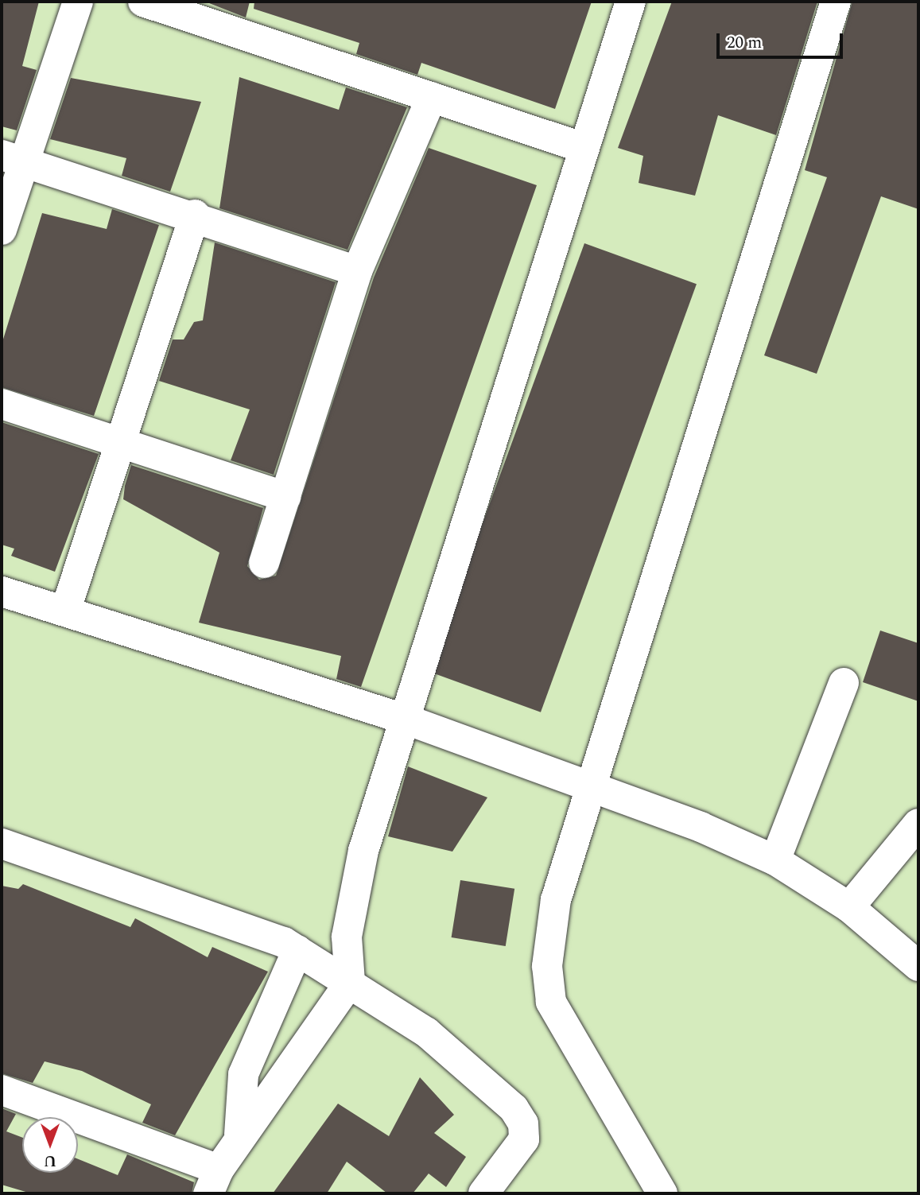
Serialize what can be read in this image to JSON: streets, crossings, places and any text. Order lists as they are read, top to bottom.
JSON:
{
  "scale_bar": "20 m",
  "north": "bottom"
}
